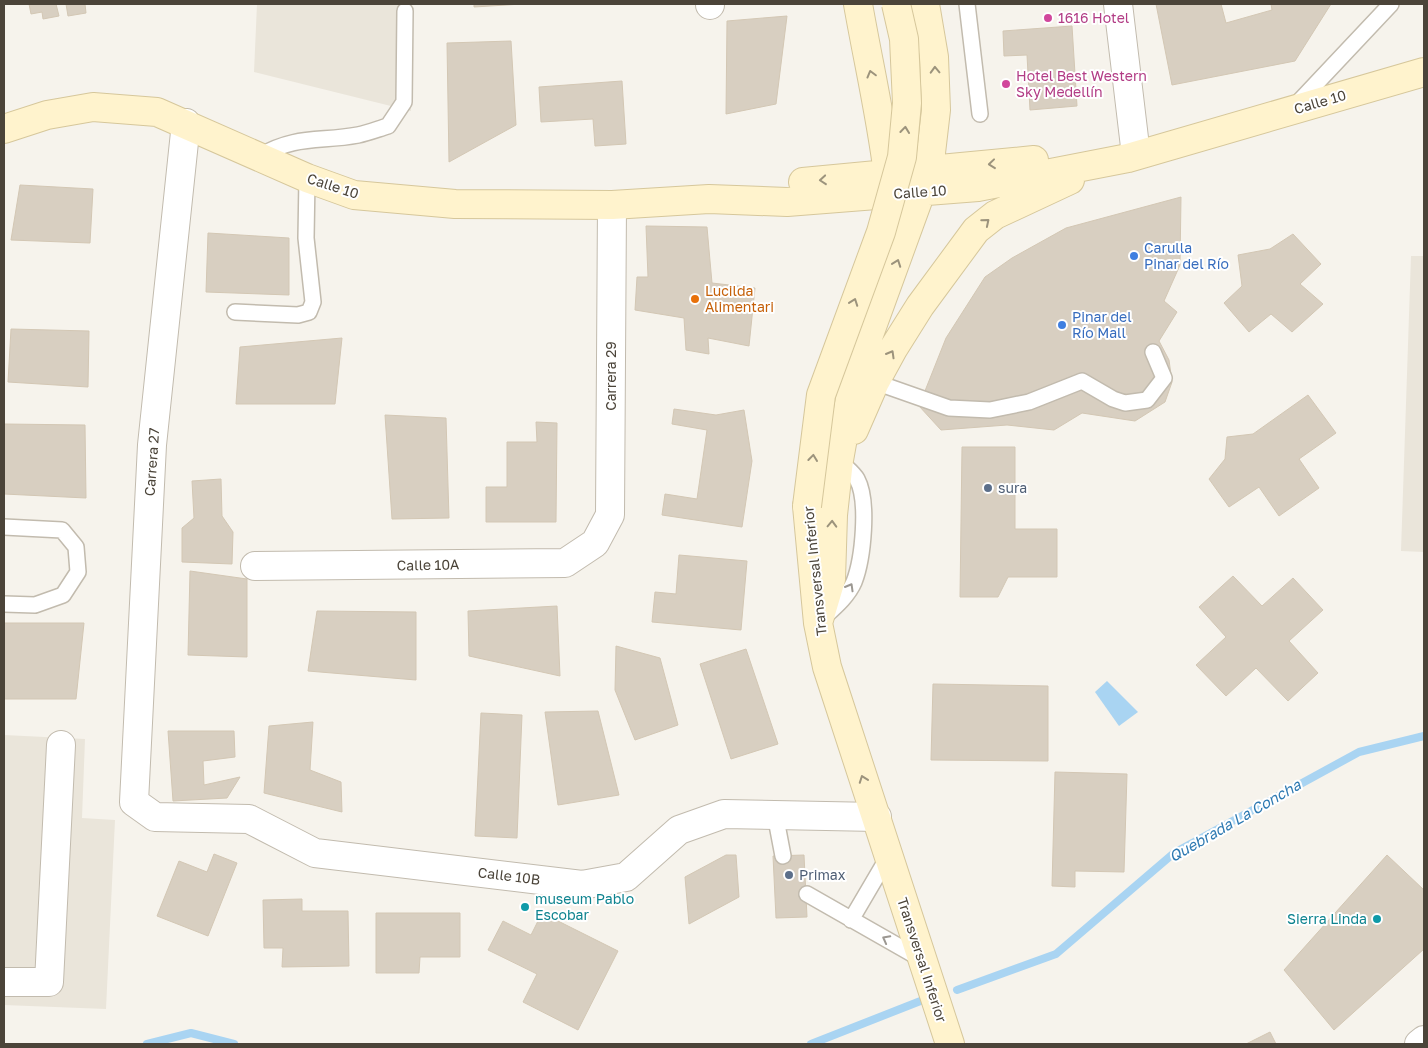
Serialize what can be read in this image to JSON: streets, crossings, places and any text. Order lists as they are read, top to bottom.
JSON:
{
  "streets": {
    "main road": ["Calle 10", "Transversal Inferior"],
    "street": [
      "Carrera 29",
      "Carrera 27",
      "Calle 10A",
      "Calle 10B"
    ]
  },
  "crossings": [
    ["Calle 10", "Carrera 29"],
    ["Calle 10", "Carrera 27"],
    ["Carrera 29", "Calle 10A"],
    ["Carrera 27", "Calle 10B"],
    ["Transversal Inferior", "Calle 10B"]
  ],
  "water": ["Quebrada La Concha"],
  "places": [
    "1616 Hotel",
    "Hotel Best Western Sky Medellín",
    "Carulla Pinar del Río",
    "Lucilda Alimentari",
    "Pinar del Río Mall",
    "sura",
    "Primax",
    "museum Pablo Escobar",
    "Sierra Linda"
  ]
}
